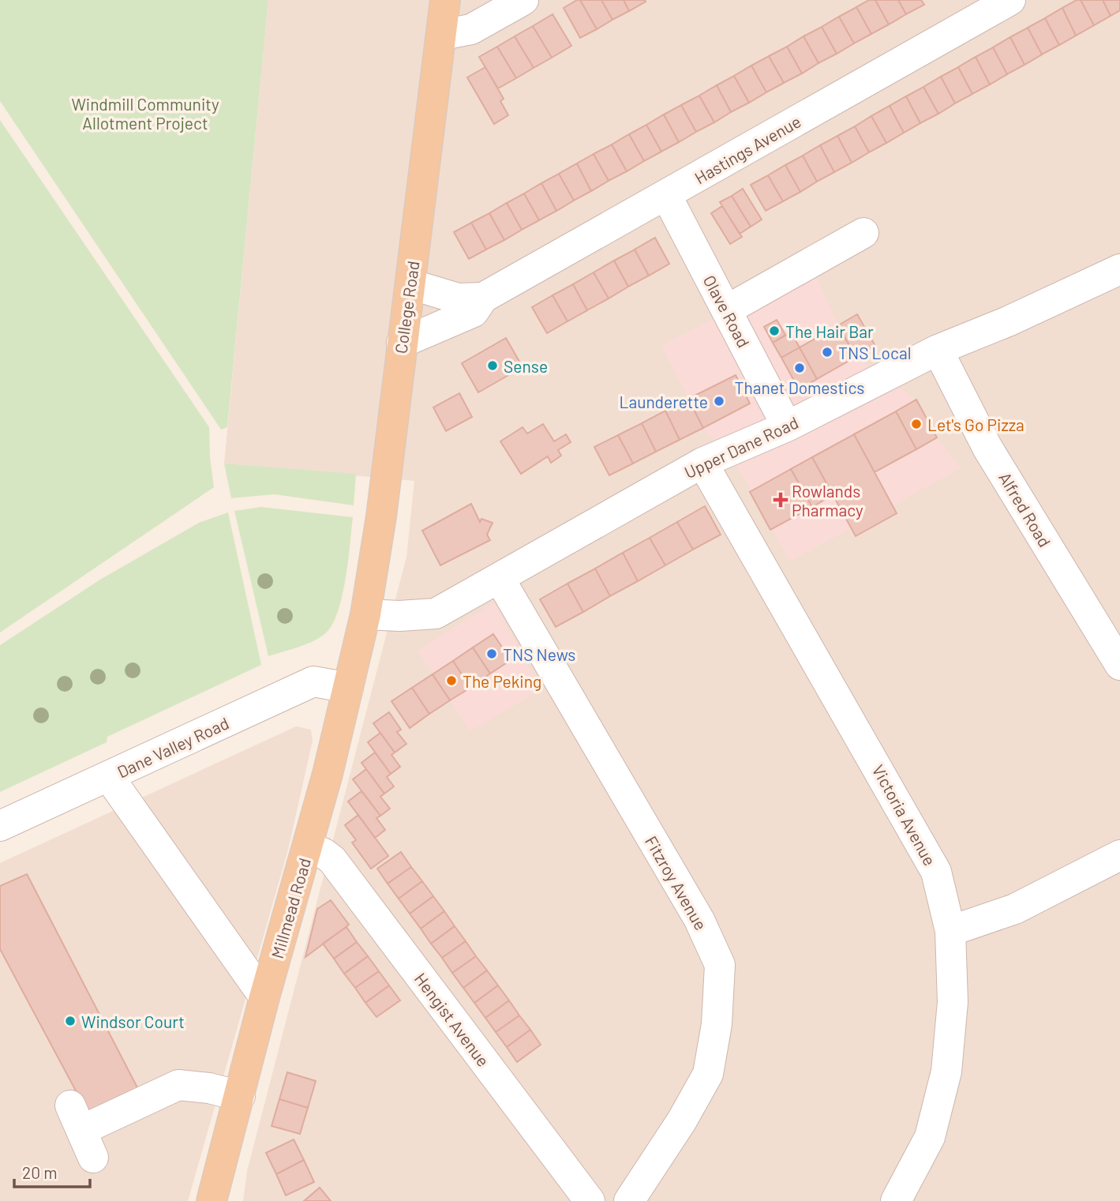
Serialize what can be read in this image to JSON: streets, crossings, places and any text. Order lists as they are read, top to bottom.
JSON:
{
  "streets": {
    "main road": ["College Road", "Millmead Road"],
    "street": [
      "Hastings Avenue",
      "Olave Road",
      "Upper Dane Road",
      "Alfred Road",
      "Dane Valley Road",
      "Victoria Avenue",
      "Fitzroy Avenue",
      "Hengist Avenue"
    ]
  },
  "crossings": [
    ["Hastings Avenue", "College Road"],
    ["Hastings Avenue", "Olave Road"],
    ["College Road", "Upper Dane Road"],
    ["College Road", "Millmead Road"],
    ["Olave Road", "Upper Dane Road"],
    ["Upper Dane Road", "Alfred Road"],
    ["Upper Dane Road", "Victoria Avenue"],
    ["Upper Dane Road", "Fitzroy Avenue"],
    ["Upper Dane Road", "Millmead Road"],
    ["Dane Valley Road", "Millmead Road"],
    ["Millmead Road", "Hengist Avenue"]
  ],
  "parks": ["Windmill Community Allotment Project"],
  "places": {
    "other": [
      "The Hair Bar",
      "TNS Local",
      "Sense",
      "Thanet Domestics",
      "Launderette",
      "Let's Go Pizza",
      "TNS News",
      "The Peking",
      "Windsor Court"
    ],
    "health": ["Rowlands Pharmacy"]
  },
  "scale_bar": "20 m"
}
